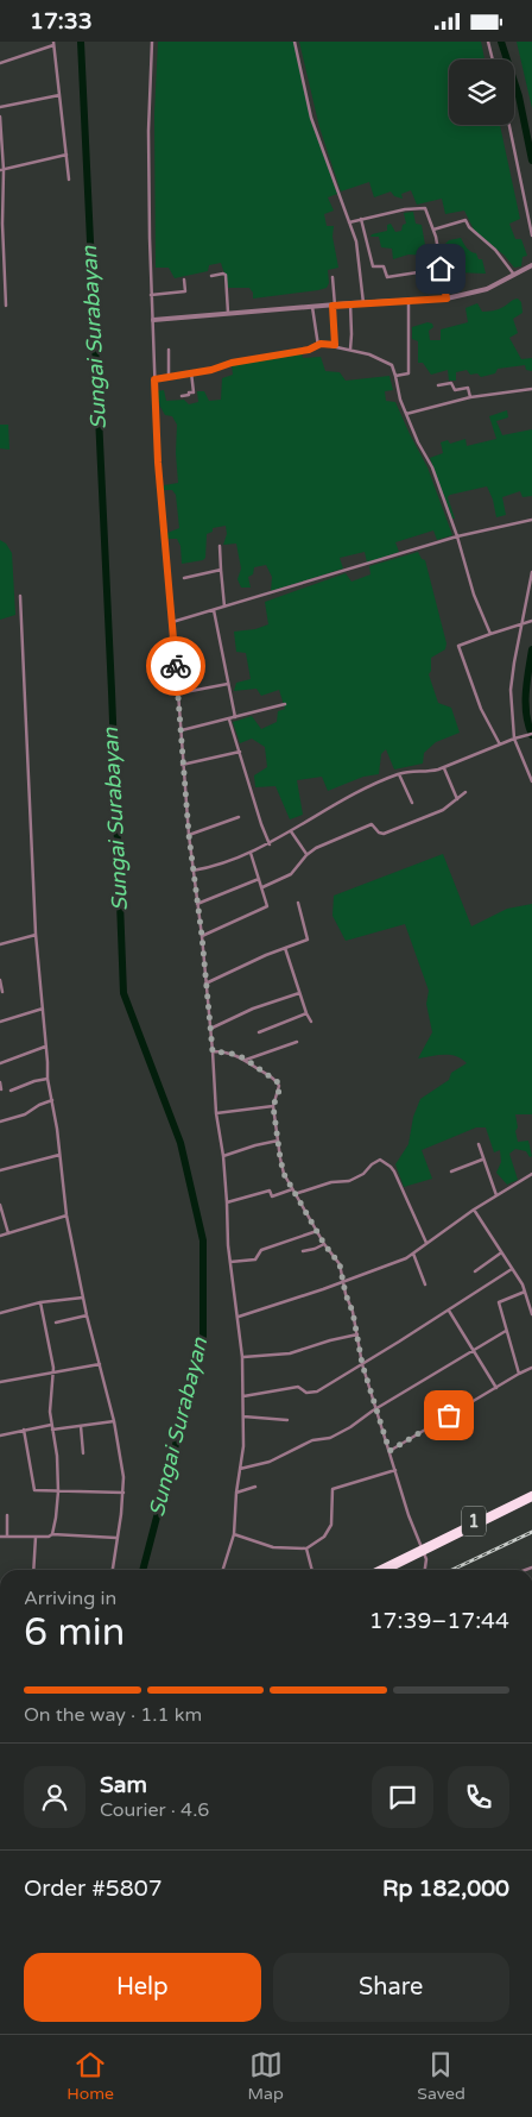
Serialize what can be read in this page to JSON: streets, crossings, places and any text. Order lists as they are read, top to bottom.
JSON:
{
  "streets": {
    "highway": ["1"]
  },
  "water": ["Sungai Surabayan"],
  "page": {
    "status": "17:33",
    "heading": ["6 min", "Arriving in", "17:39–17:44"],
    "panel": [
      "Sam",
      "Courier · 4.6",
      "Order #5807",
      "Rp 182,000"
    ],
    "bar": "On the way · 1.1 km",
    "buttons": ["Help", "Share"],
    "tabs": ["Home", "Map", "Saved"]
  }
}
